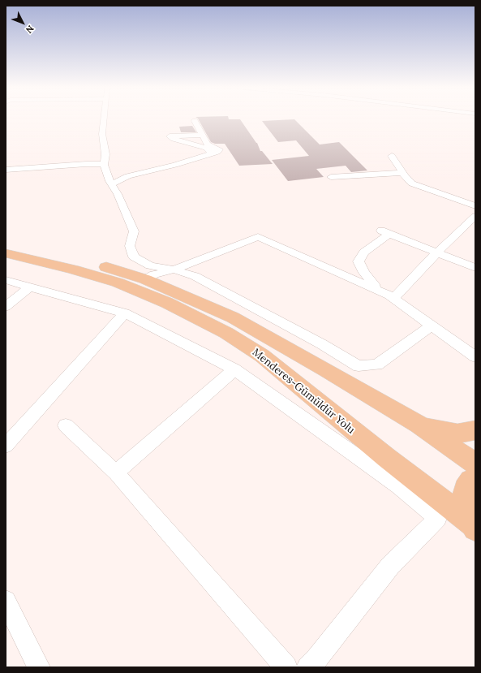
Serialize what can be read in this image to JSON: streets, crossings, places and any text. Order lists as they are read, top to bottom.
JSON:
{
  "streets": {
    "main road": ["Menderes-Gümüldür Yolu"]
  },
  "north": "bottom right"
}
